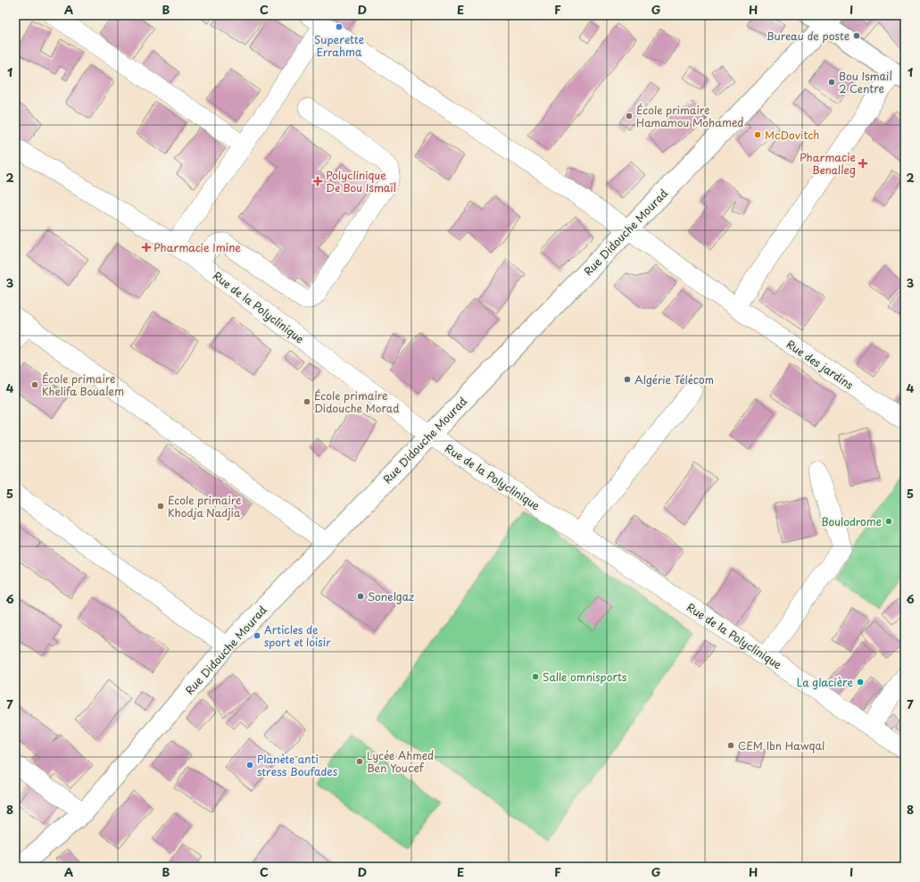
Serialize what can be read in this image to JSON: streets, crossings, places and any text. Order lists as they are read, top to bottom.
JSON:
{
  "streets": {
    "main road": ["Rue Didouche Mourad"],
    "street": ["Rue de la Polyclinique", "Rue des jardins"]
  },
  "crossings": [
    ["Rue Didouche Mourad", "Rue de la Polyclinique"],
    ["Rue Didouche Mourad", "Rue des jardins"]
  ],
  "places": {
    "other": [
      "Superette Errahma",
      "Bureau de poste",
      "Bou Ismail 2 Centre",
      "École primaire Hamamou Mohamed",
      "McDovitch",
      "Algérie Télécom",
      "École primaire Khelifa Boualem",
      "École primaire Didouche Morad",
      "Ecole primaire Khodja Nadjia",
      "Boulodrome",
      "Sonelgaz",
      "Articles de sport et loisir",
      "Salle omnisports",
      "La glacière",
      "CEM Ibn Hawqal",
      "Lycée Ahmed Ben Youcef",
      "Planète anti stress Boufades"
    ],
    "health": ["Pharmacie Benalleg", "Polyclinique De Bou Ismaïl", "Pharmacie Imine"]
  },
  "grid": {
    "columns": [
      "A",
      "B",
      "C",
      "D",
      "E",
      "F",
      "G",
      "H",
      "I"
    ],
    "rows": [
      "1",
      "2",
      "3",
      "4",
      "5",
      "6",
      "7",
      "8"
    ]
  }
}
